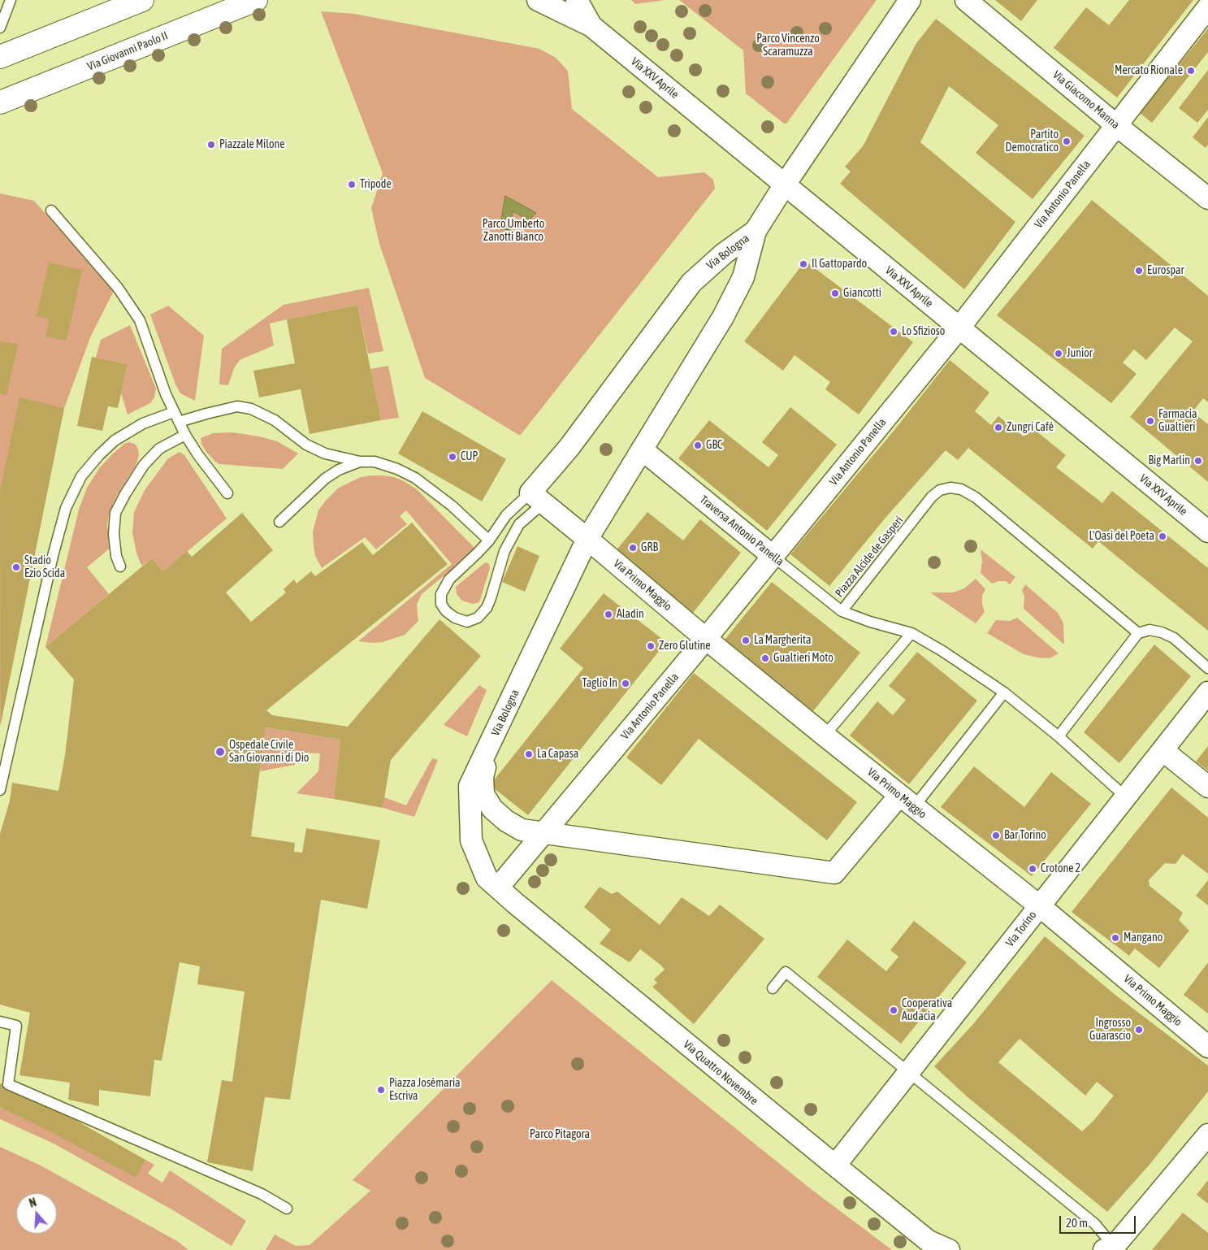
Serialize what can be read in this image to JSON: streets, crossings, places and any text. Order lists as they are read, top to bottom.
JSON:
{
  "streets": {
    "street": [
      "Via Giovanni Paolo II",
      "Via XXV Aprile",
      "Via Giacomo Manna",
      "Via Antonio Panella",
      "Via Bologna",
      "Traversa Antonio Panella",
      "Via Primo Maggio",
      "Via Torino",
      "Via Quattro Novembre"
    ],
    "lane": ["Piazza Alcide de Gasperi"]
  },
  "crossings": [
    ["Via XXV Aprile", "Via Antonio Panella"],
    ["Via Giacomo Manna", "Via Antonio Panella"],
    ["Via Antonio Panella", "Via Bologna"],
    ["Via Antonio Panella", "Traversa Antonio Panella"],
    ["Via Antonio Panella", "Via Primo Maggio"],
    ["Via Antonio Panella", "Via Quattro Novembre"],
    ["Via Bologna", "Traversa Antonio Panella"],
    ["Via Bologna", "Via Primo Maggio"],
    ["Via Bologna", "Via Quattro Novembre"],
    ["Traversa Antonio Panella", "Piazza Alcide de Gasperi"],
    ["Piazza Alcide de Gasperi", "Via Torino"],
    ["Via Primo Maggio", "Via Torino"],
    ["Via Torino", "Via Quattro Novembre"]
  ],
  "parks": ["Parco Vincenzo Scaramuzza", "Parco Umberto Zanotti Bianco", "Parco Pitagora"],
  "places": [
    "Mercato Rionale",
    "Partito Democratico",
    "Piazzale Milone",
    "Tripode",
    "Il Gattopardo",
    "Eurospar",
    "Giancotti",
    "Lo Sfizioso",
    "Junior",
    "Farmacia Gualtieri",
    "Zungri Cafè",
    "GBC",
    "CUP",
    "Big Marlin",
    "L'Oasi del Poeta",
    "GRB",
    "Stadio Ezio Scida",
    "Aladin",
    "La Margherita",
    "Zero Glutine",
    "Gualtieri Moto",
    "Taglio In",
    "Ospedale Civile San Giovanni di Dio",
    "La Capasa",
    "Bar Torino",
    "Crotone 2",
    "Mangano",
    "Cooperativa Audacia",
    "Ingrosso Guarascio",
    "Piazza Josémaria Escriva"
  ],
  "scale_bar": "20 m",
  "north": "top"
}
